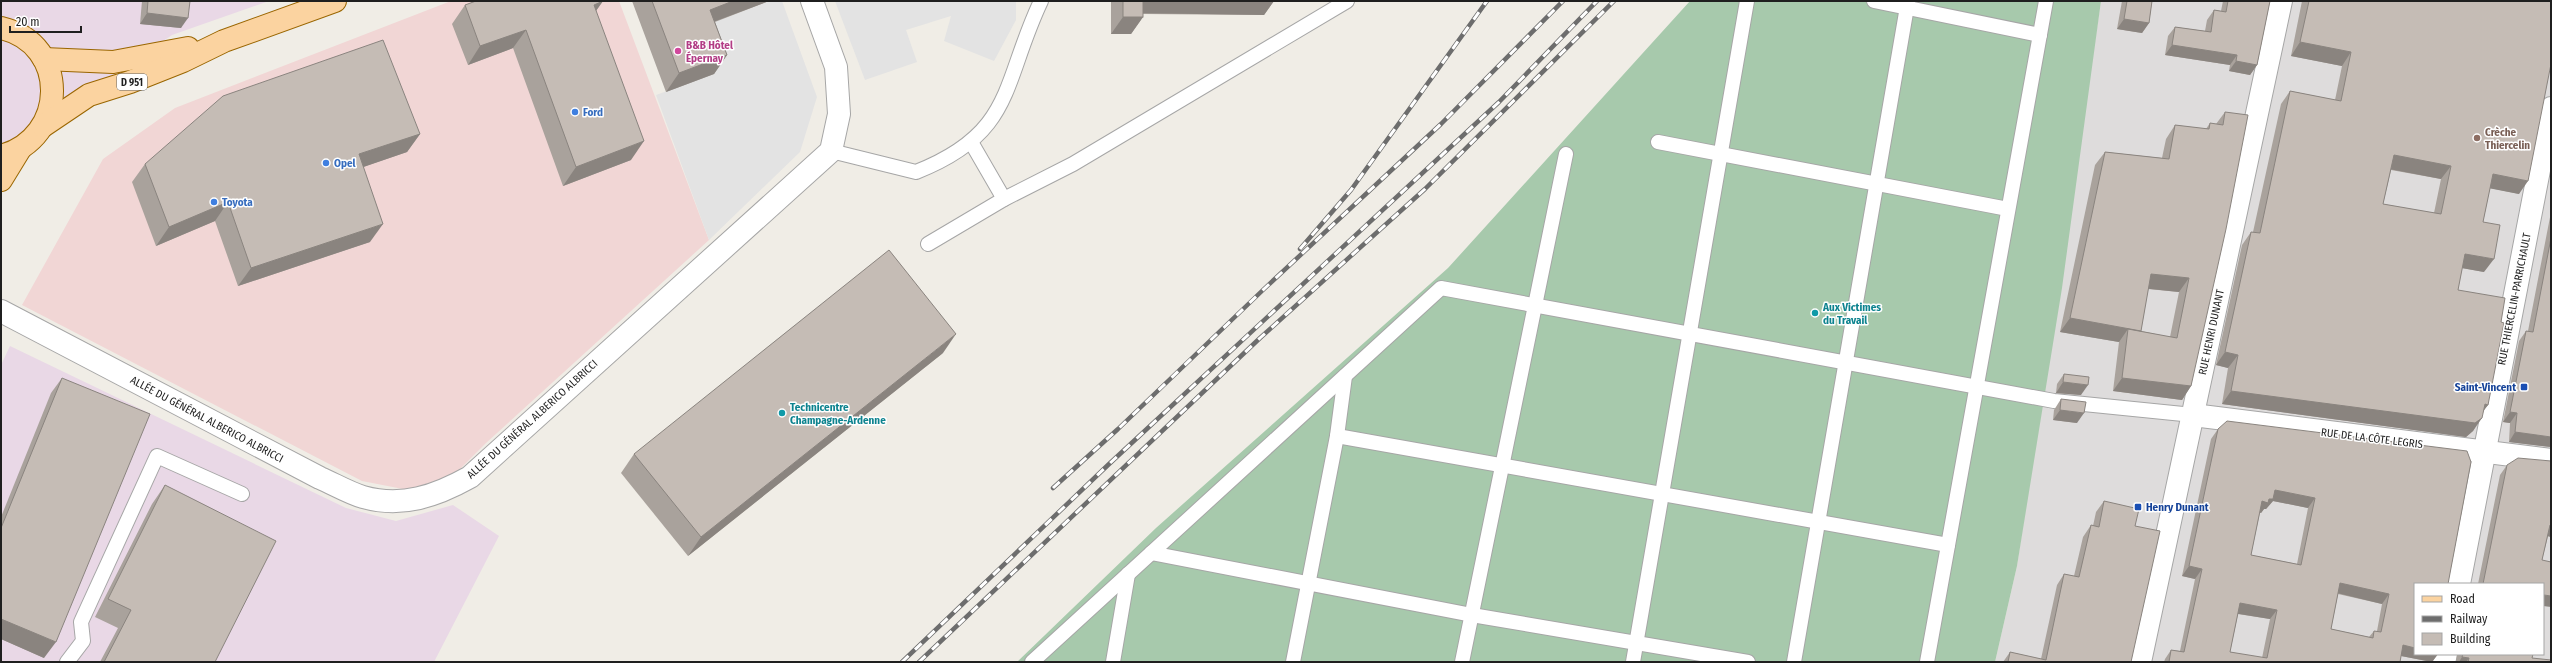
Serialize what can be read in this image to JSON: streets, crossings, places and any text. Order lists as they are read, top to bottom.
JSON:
{
  "streets": {
    "main road": ["D 951"],
    "street": [
      "RUE THIERCELIN-PARRICHAULT",
      "RUE HENRI DUNANT",
      "ALLÉE DU GÉNÉRAL ALBERICO ALBRICCI",
      "RUE DE LA CÔTE LEGRIS"
    ]
  },
  "crossings": [
    ["RUE THIERCELIN-PARRICHAULT", "RUE DE LA CÔTE LEGRIS"],
    ["RUE HENRI DUNANT", "RUE DE LA CÔTE LEGRIS"]
  ],
  "places": {
    "other": [
      "B&B Hôtel Épernay",
      "Ford",
      "Crèche Thiercelin",
      "Opel",
      "Toyota",
      "Aux Victimes du Travail",
      "Technicentre Champagne-Ardenne"
    ],
    "transit": ["Saint-Vincent", "Henry Dunant"]
  },
  "legend": ["Road", "Railway", "Building"],
  "scale_bar": "20 m"
}
